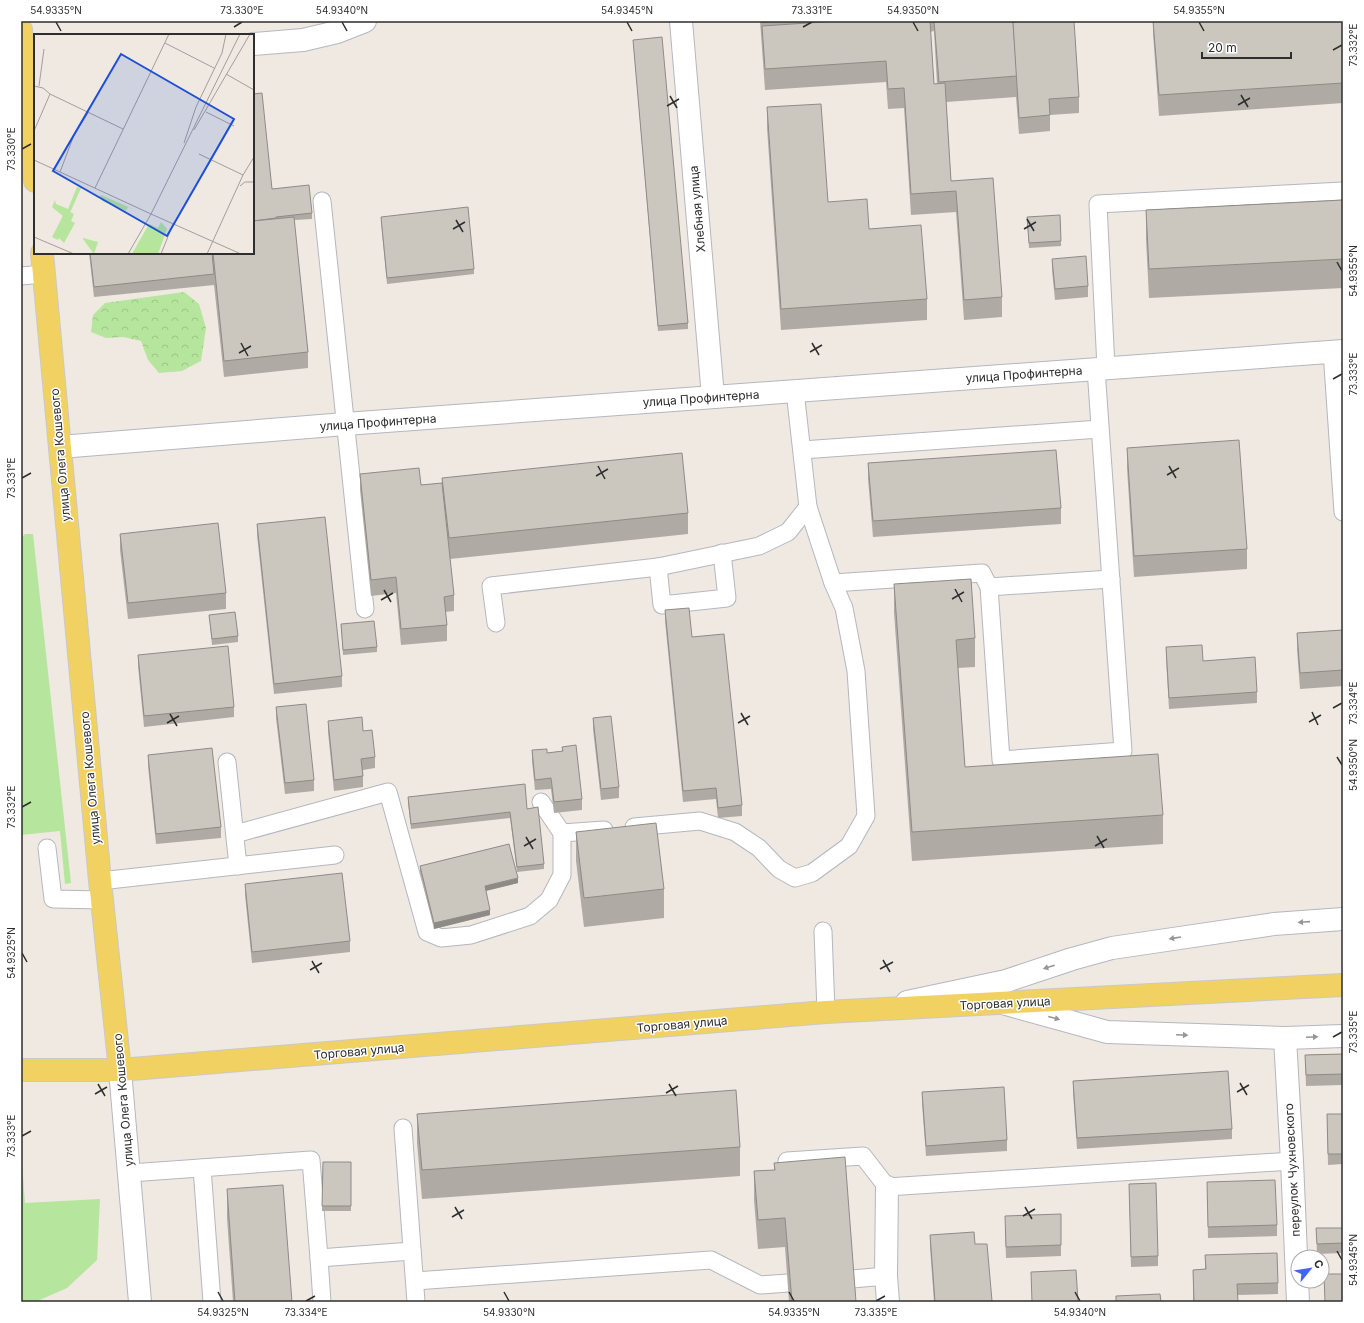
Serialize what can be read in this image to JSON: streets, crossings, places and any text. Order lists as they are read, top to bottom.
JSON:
{
  "streets": {
    "main road": ["улица Олега Кошевого", "Торговая улица"],
    "street": ["Хлебная улица", "улица Профинтерна", "переулок Чухновского"]
  },
  "crossings": [
    ["Хлебная улица", "улица Профинтерна"],
    ["улица Профинтерна", "улица Олега Кошевого"],
    ["улица Олега Кошевого", "Торговая улица"]
  ],
  "scale_bar": "20 m",
  "north": "top right",
  "coordinates": [
    "54.9335°N",
    "73.330°E",
    "54.9340°N",
    "54.9345°N",
    "73.331°E",
    "54.9350°N",
    "54.9355°N",
    "73.332°E",
    "73.333°E",
    "73.334°E",
    "54.9325°N",
    "73.335°E",
    "54.9330°N"
  ]
}
